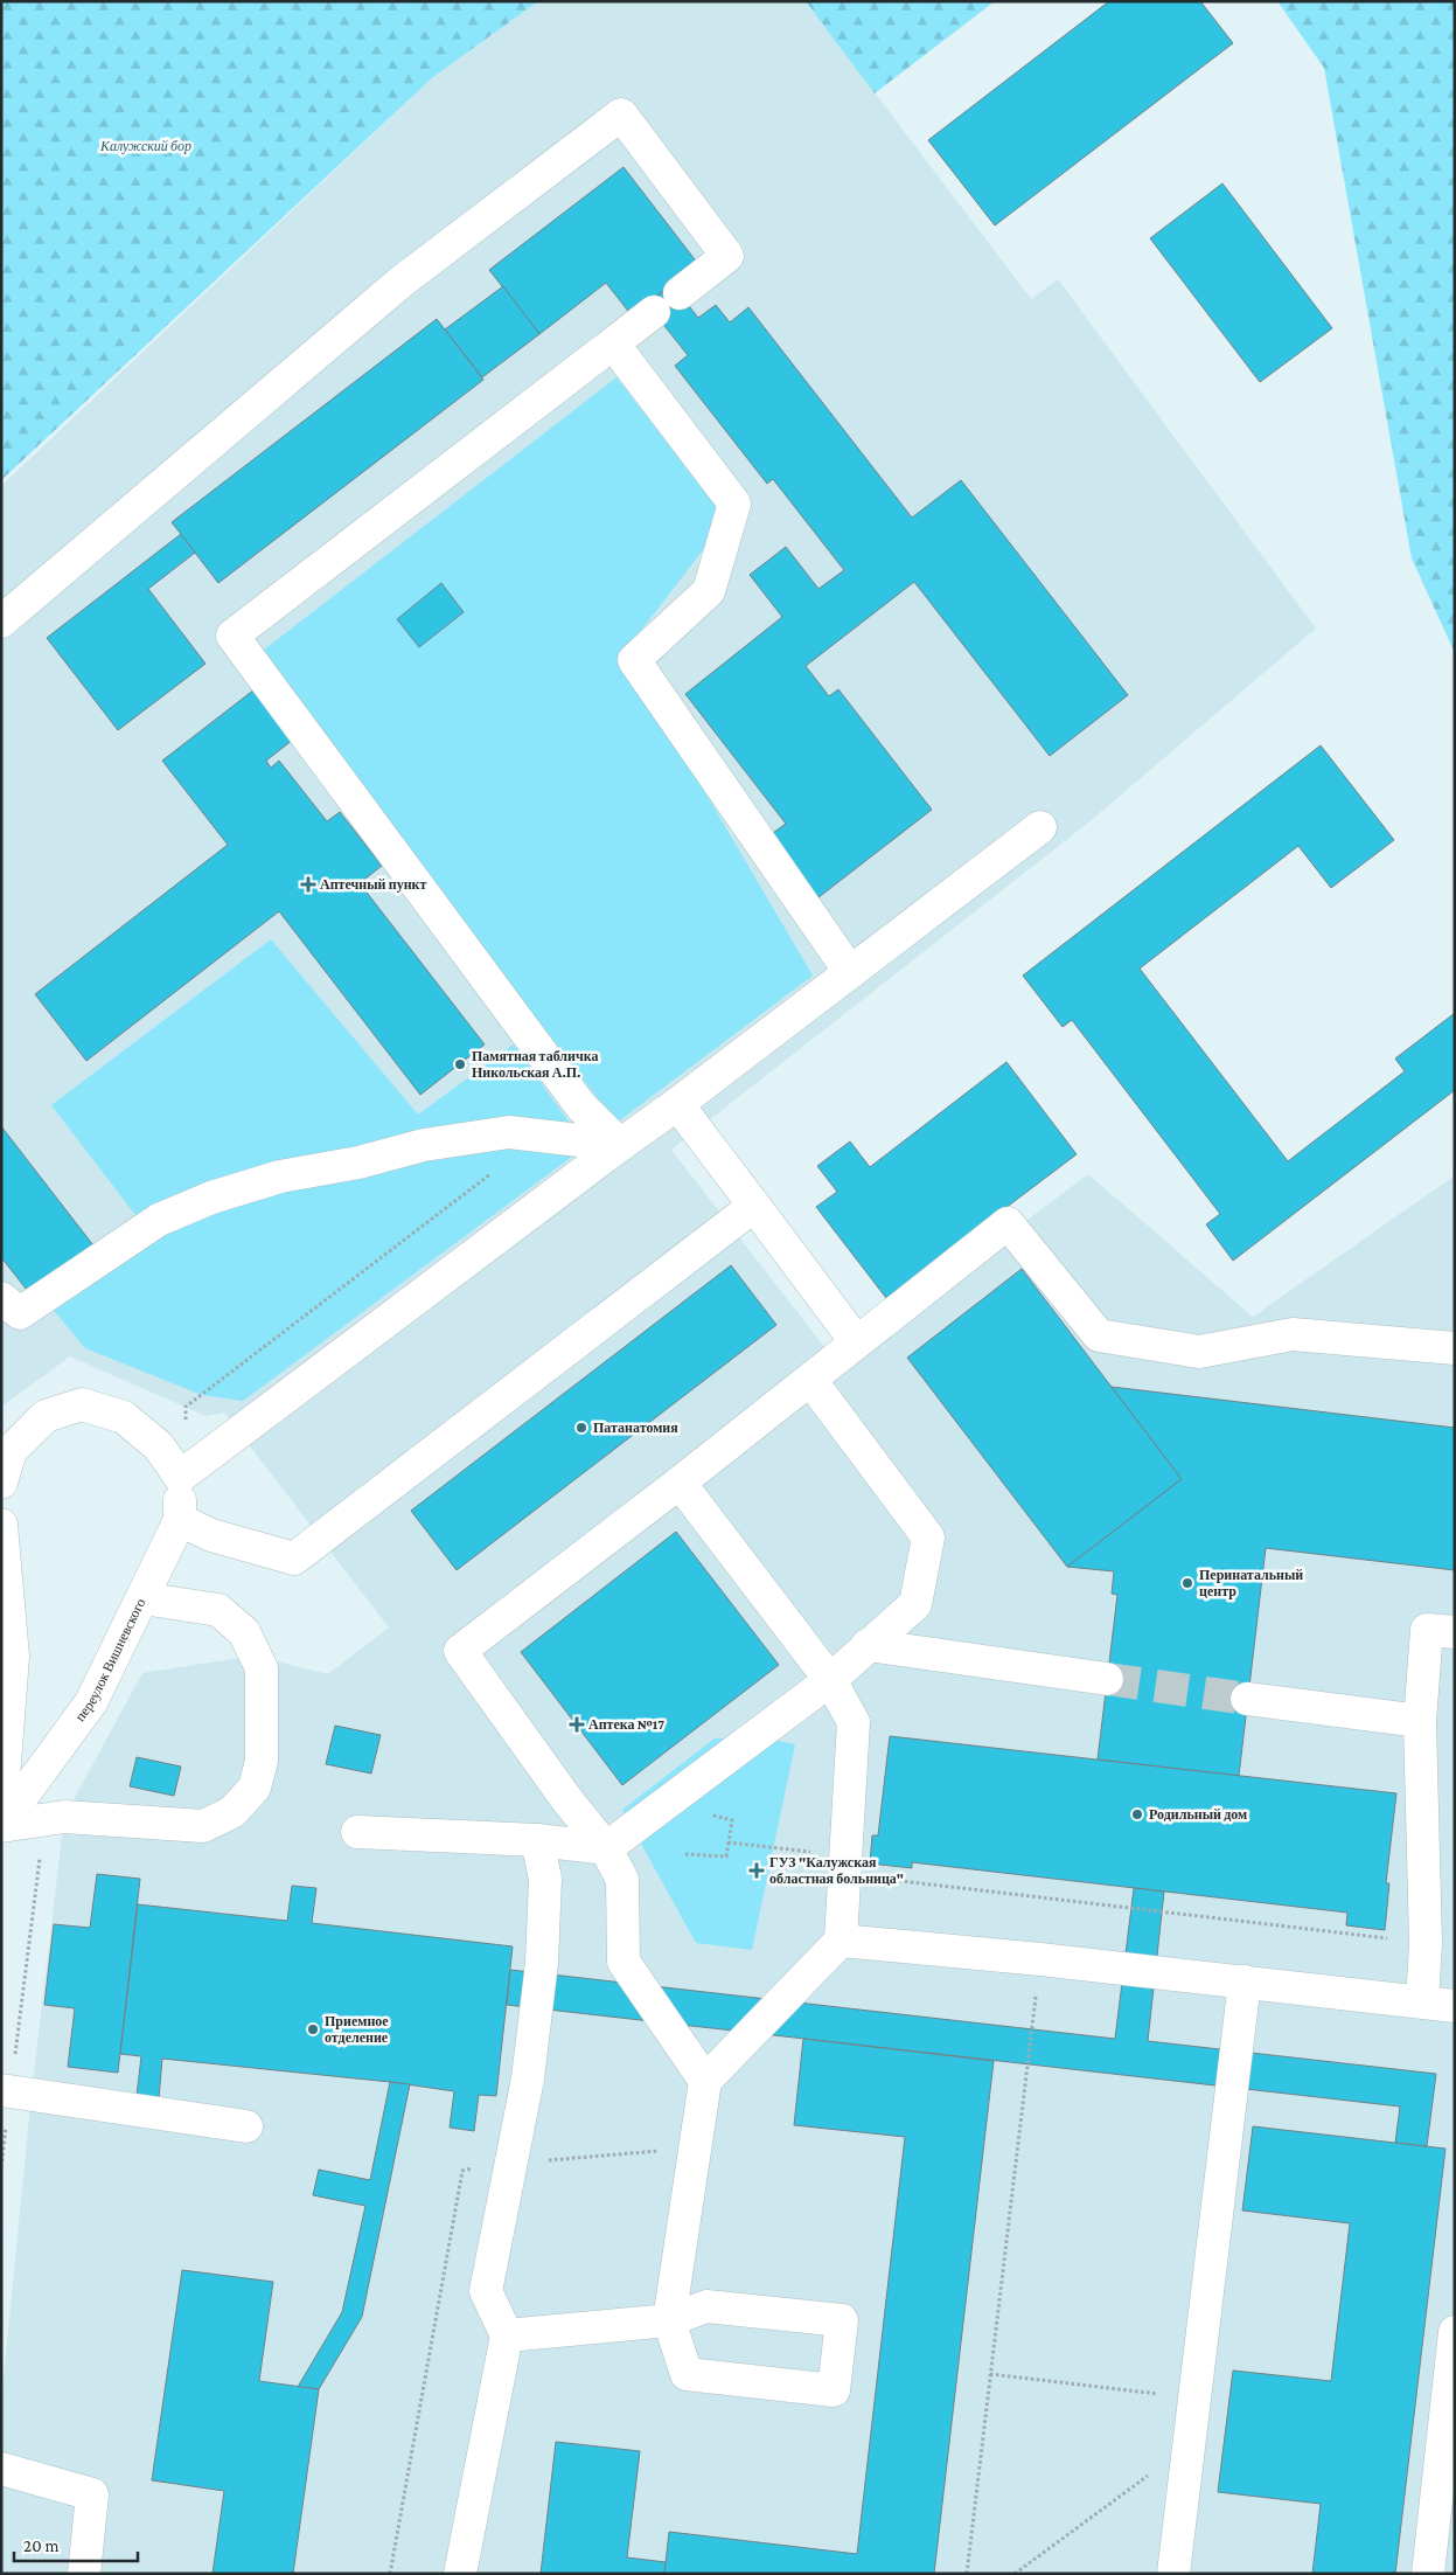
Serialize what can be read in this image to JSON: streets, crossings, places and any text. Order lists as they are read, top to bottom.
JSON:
{
  "streets": {
    "street": ["переулок Вишневского"]
  },
  "parks": ["Калужский бор"],
  "places": {
    "health": ["Аптечный пункт", "Аптека №17", "ГУЗ \"Калужская областная больница\""],
    "other": [
      "Памятная табличка Никольская А.П.",
      "Патанатомия",
      "Перинатальный центр",
      "Родильный дом",
      "Приемное отделение"
    ]
  },
  "scale_bar": "20 m"
}
